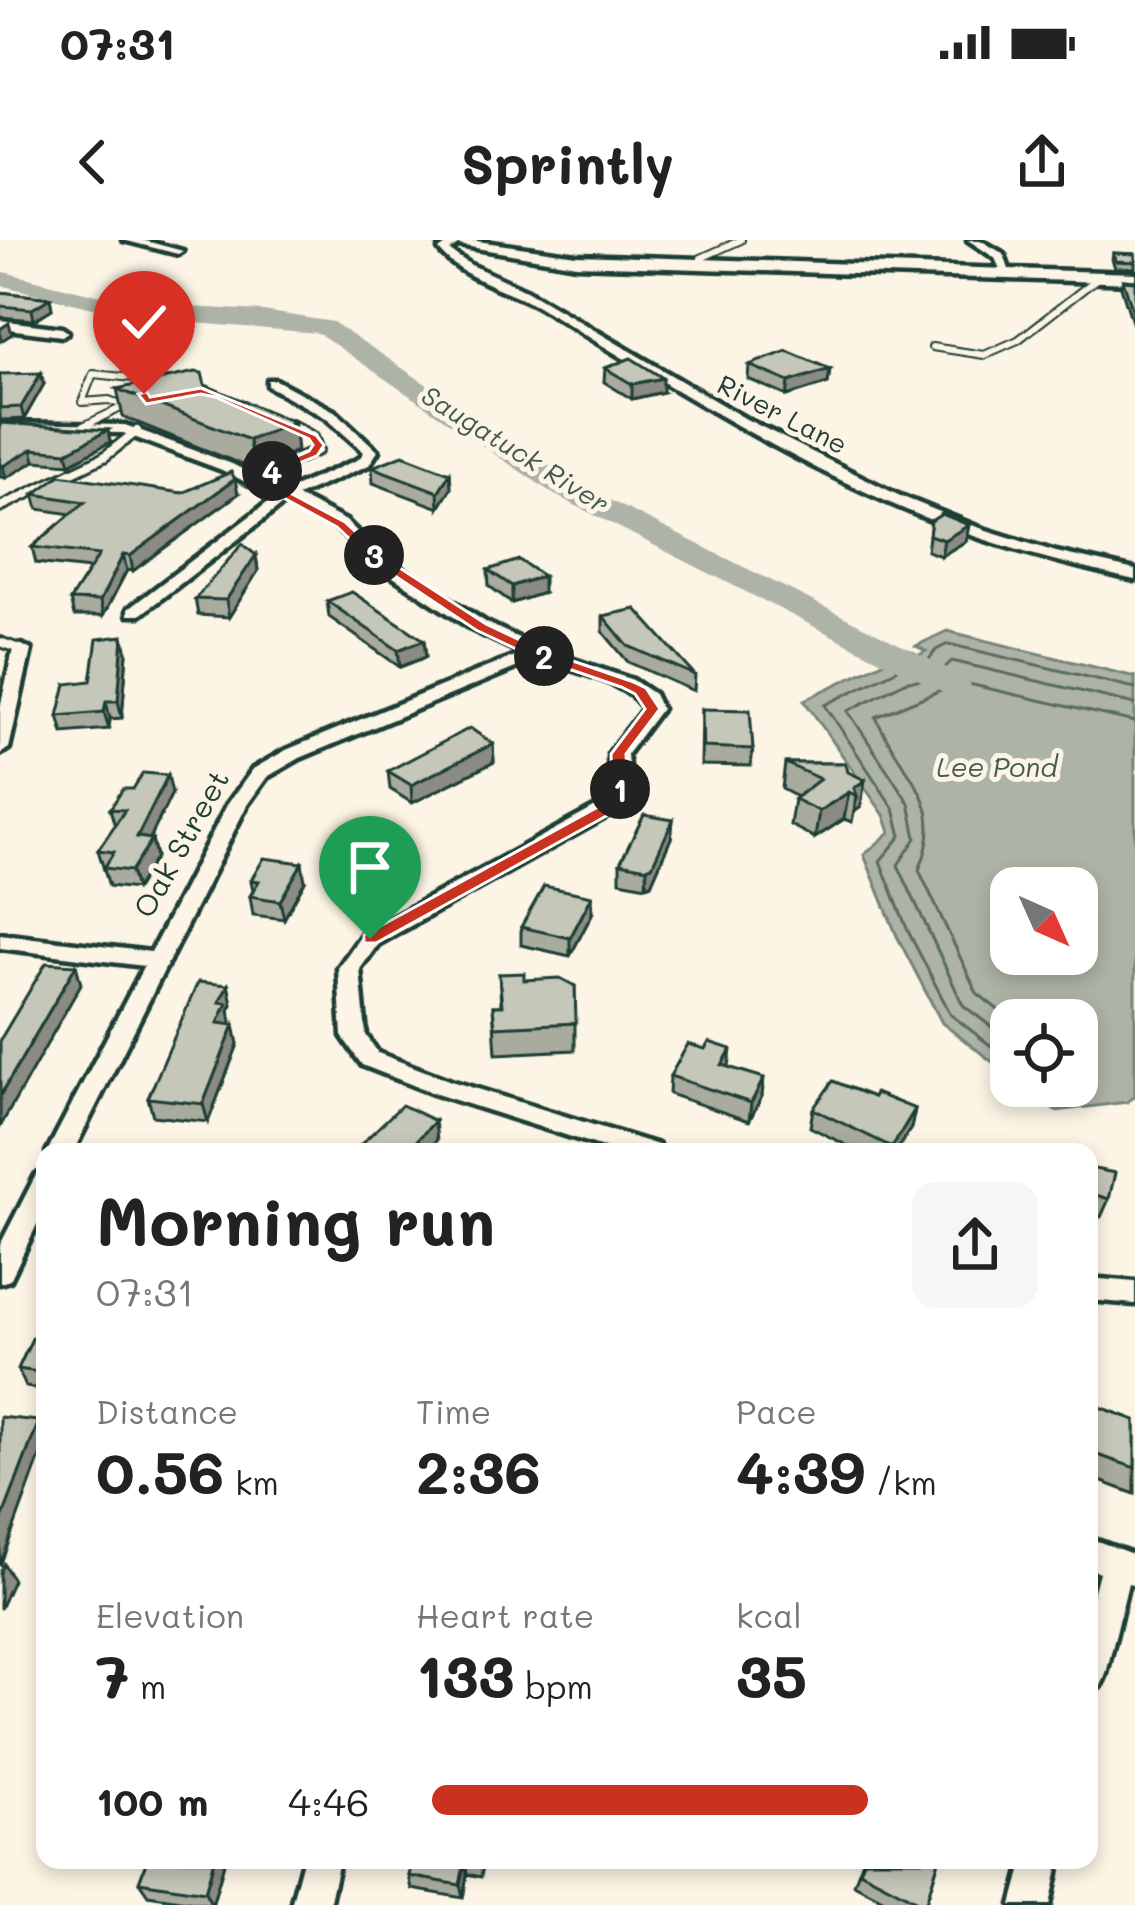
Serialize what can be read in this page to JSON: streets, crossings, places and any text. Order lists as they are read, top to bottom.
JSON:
{
  "streets": {
    "street": ["River Lane", "Oak Street"]
  },
  "water": ["Saugatuck River", "Lee Pond"],
  "north": "bottom right",
  "page": {
    "status": "07:31",
    "header": "Sprintly",
    "pins": [
      "4",
      "3",
      "2",
      "1"
    ],
    "heading": ["Morning run", "07:31"],
    "stats": [
      ["Distance", "0.56 km"],
      ["Time", "2:36"],
      ["Pace", "4:39 /km"],
      ["Elevation", "7 m"],
      ["Heart rate", "133 bpm"],
      ["kcal", "35"]
    ],
    "list": [
      {
        "name": "100 m",
        "note": "4:46"
      }
    ]
  }
}
